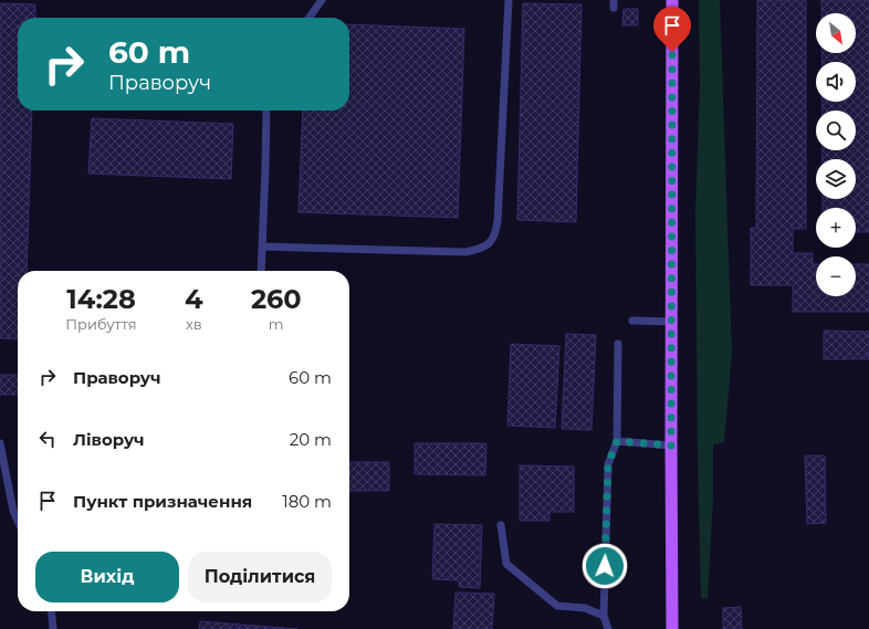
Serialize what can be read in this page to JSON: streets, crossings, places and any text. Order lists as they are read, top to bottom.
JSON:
{
  "north": "bottom right",
  "page": {
    "map_buttons": ["+", "−"],
    "turn": ["60 m", "Праворуч"],
    "eta": [
      "14:28",
      "Прибуття",
      "4",
      "хв",
      "260",
      "m"
    ],
    "list": [
      {
        "name": "Праворуч",
        "value": "60 m"
      },
      {
        "name": "Ліворуч",
        "value": "20 m"
      },
      {
        "name": "Пункт призначення",
        "value": "180 m"
      }
    ],
    "buttons": ["Вихід", "Поділитися"]
  }
}
